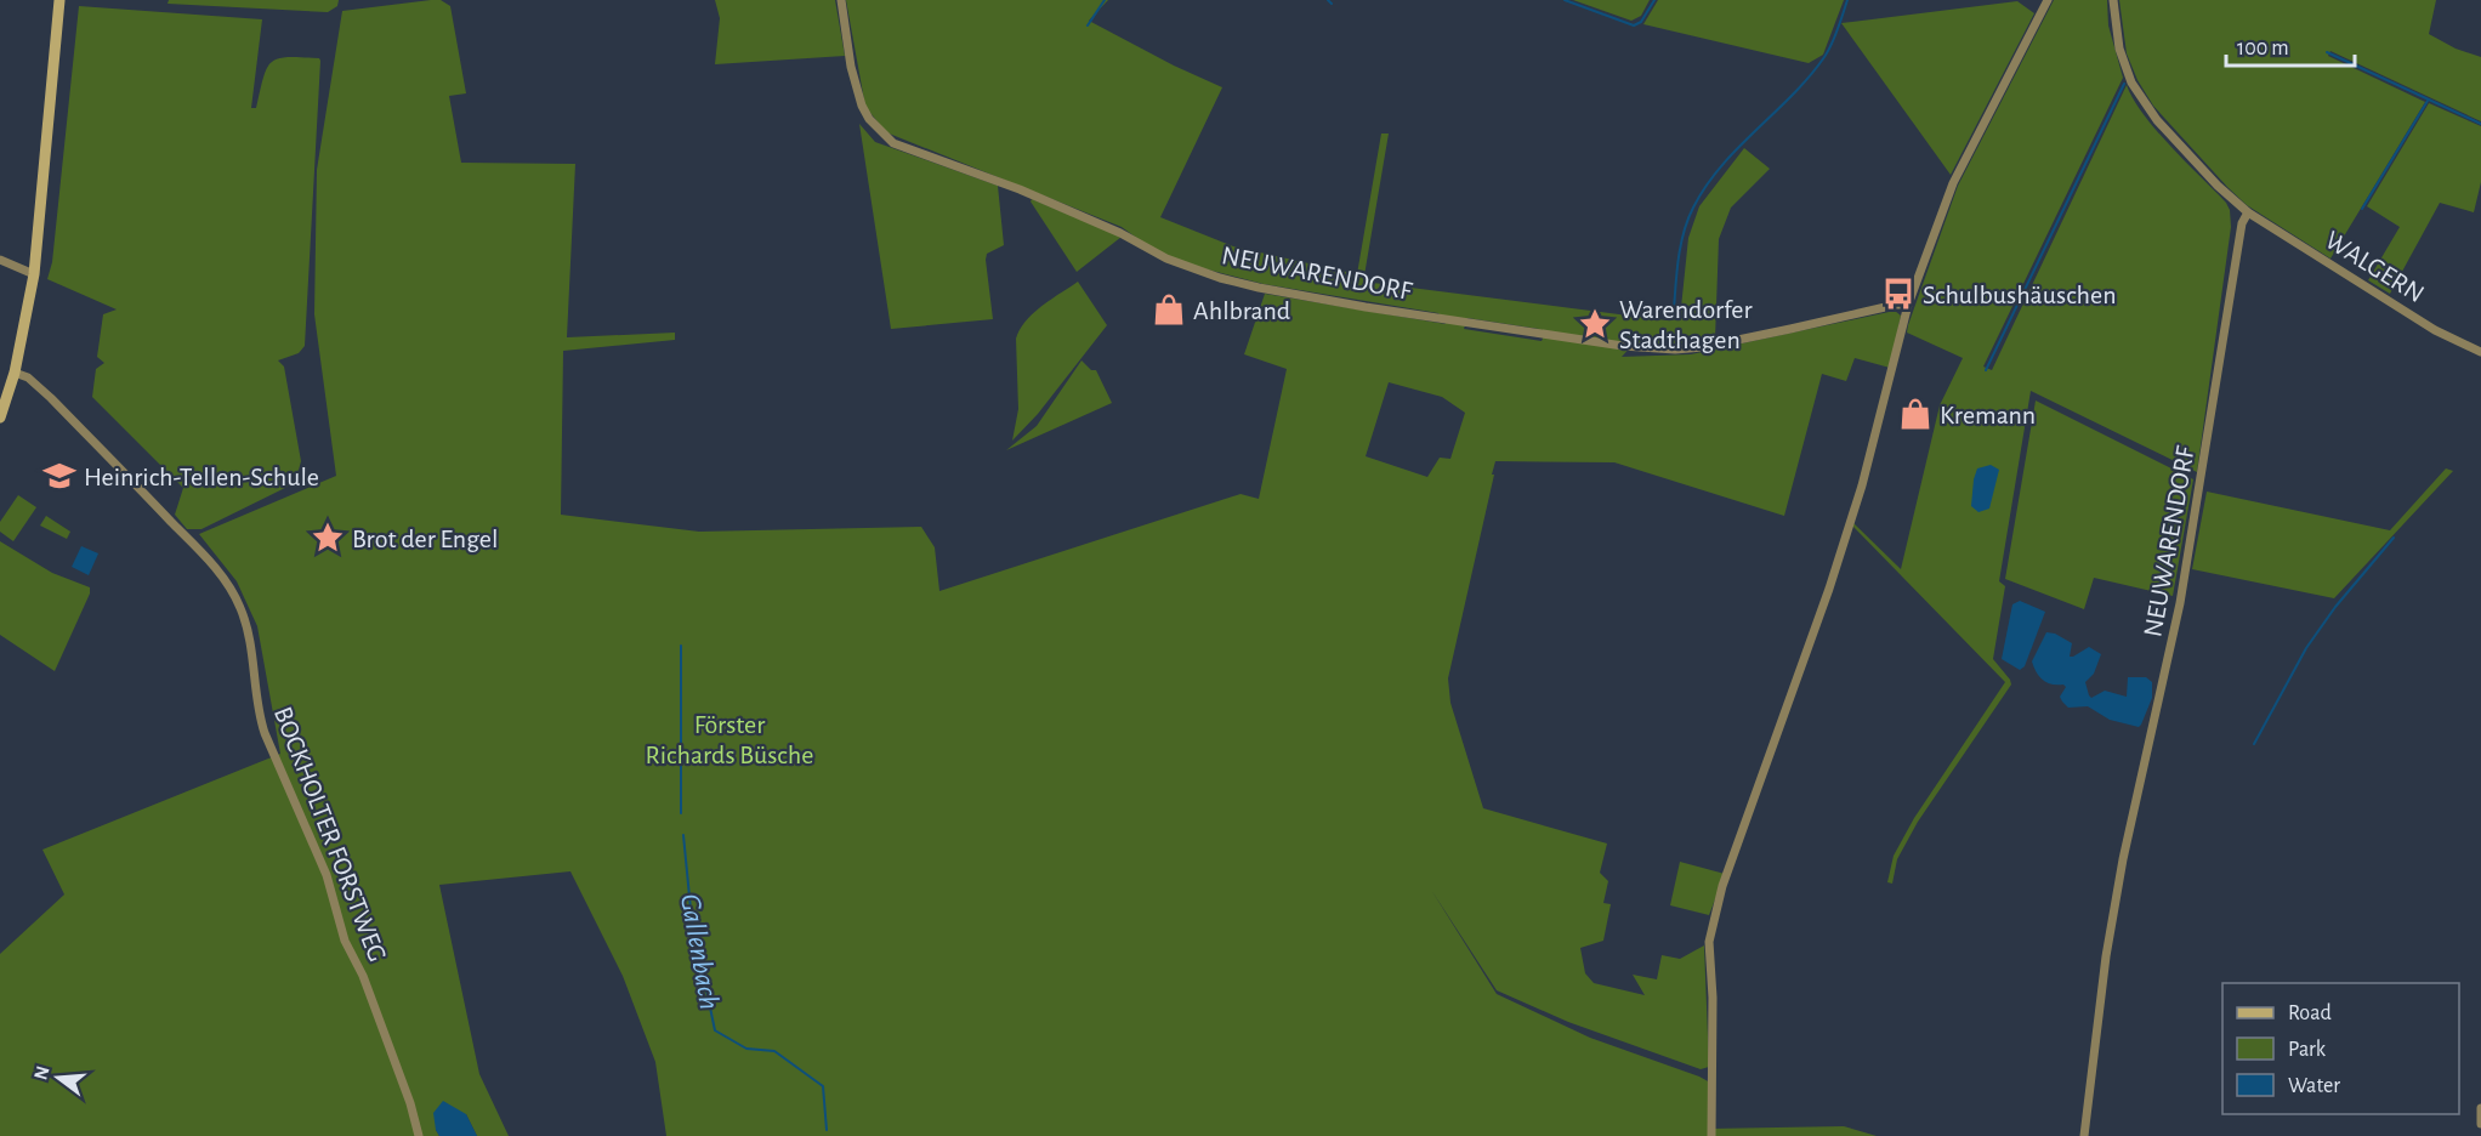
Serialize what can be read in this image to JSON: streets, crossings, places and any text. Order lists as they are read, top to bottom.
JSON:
{
  "streets": {
    "street": ["WALGERN", "NEUWARENDORF", "BOCKHOLTER FORSTWEG"]
  },
  "crossings": [
    ["WALGERN", "NEUWARENDORF"]
  ],
  "water": ["Gallenbach"],
  "parks": ["Förster Richards Büsche"],
  "places": {
    "bus stop": ["Schulbushäuschen"],
    "shop": ["Ahlbrand", "Kremann"],
    "place": ["Warendorfer Stadthagen", "Brot der Engel"],
    "school or university": ["Heinrich-Tellen-Schule"]
  },
  "legend": ["Road", "Park", "Water"],
  "scale_bar": "100 m",
  "north": "left"
}
